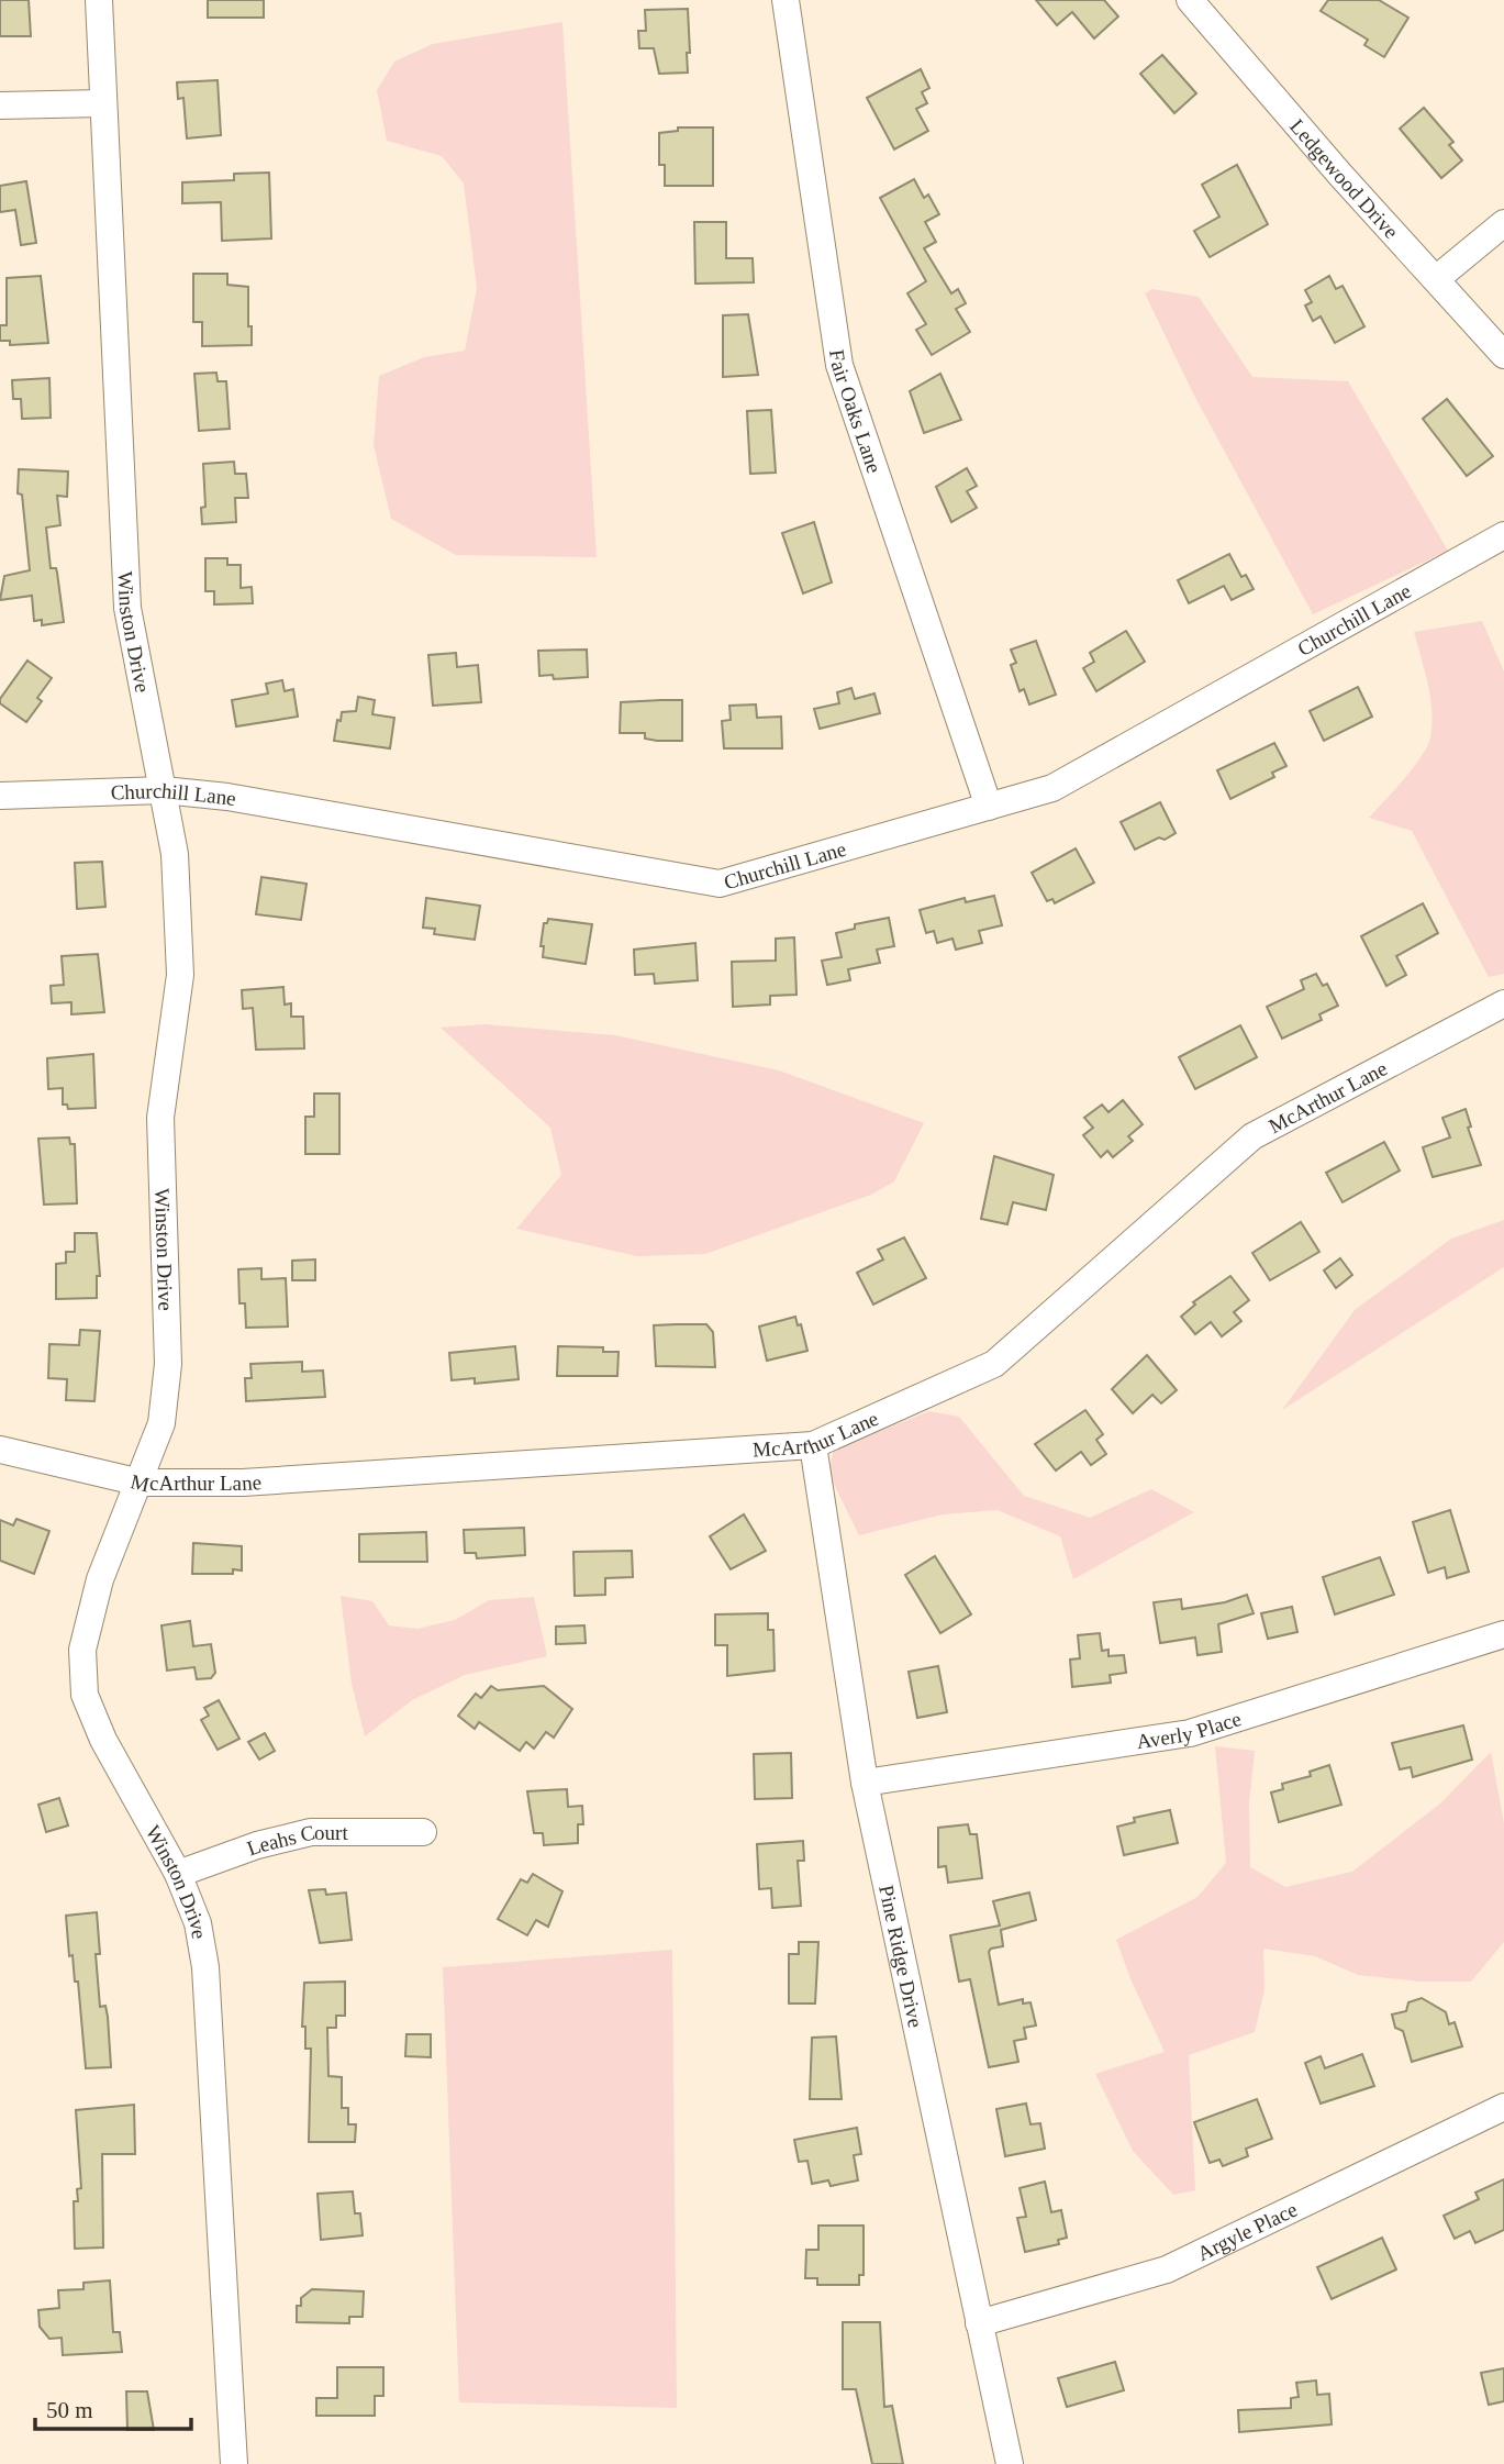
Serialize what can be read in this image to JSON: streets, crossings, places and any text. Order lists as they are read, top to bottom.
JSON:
{
  "streets": {
    "street": [
      "Ledgewood Drive",
      "Fair Oaks Lane",
      "Churchill Lane",
      "Winston Drive",
      "McArthur Lane",
      "Averly Place",
      "Leahs Court",
      "Pine Ridge Drive",
      "Argyle Place"
    ]
  },
  "crossings": [
    ["Fair Oaks Lane", "Churchill Lane"],
    ["Churchill Lane", "Winston Drive"],
    ["Winston Drive", "McArthur Lane"],
    ["Winston Drive", "Leahs Court"],
    ["McArthur Lane", "Pine Ridge Drive"],
    ["Averly Place", "Pine Ridge Drive"],
    ["Pine Ridge Drive", "Argyle Place"]
  ],
  "scale_bar": "50 m"
}
